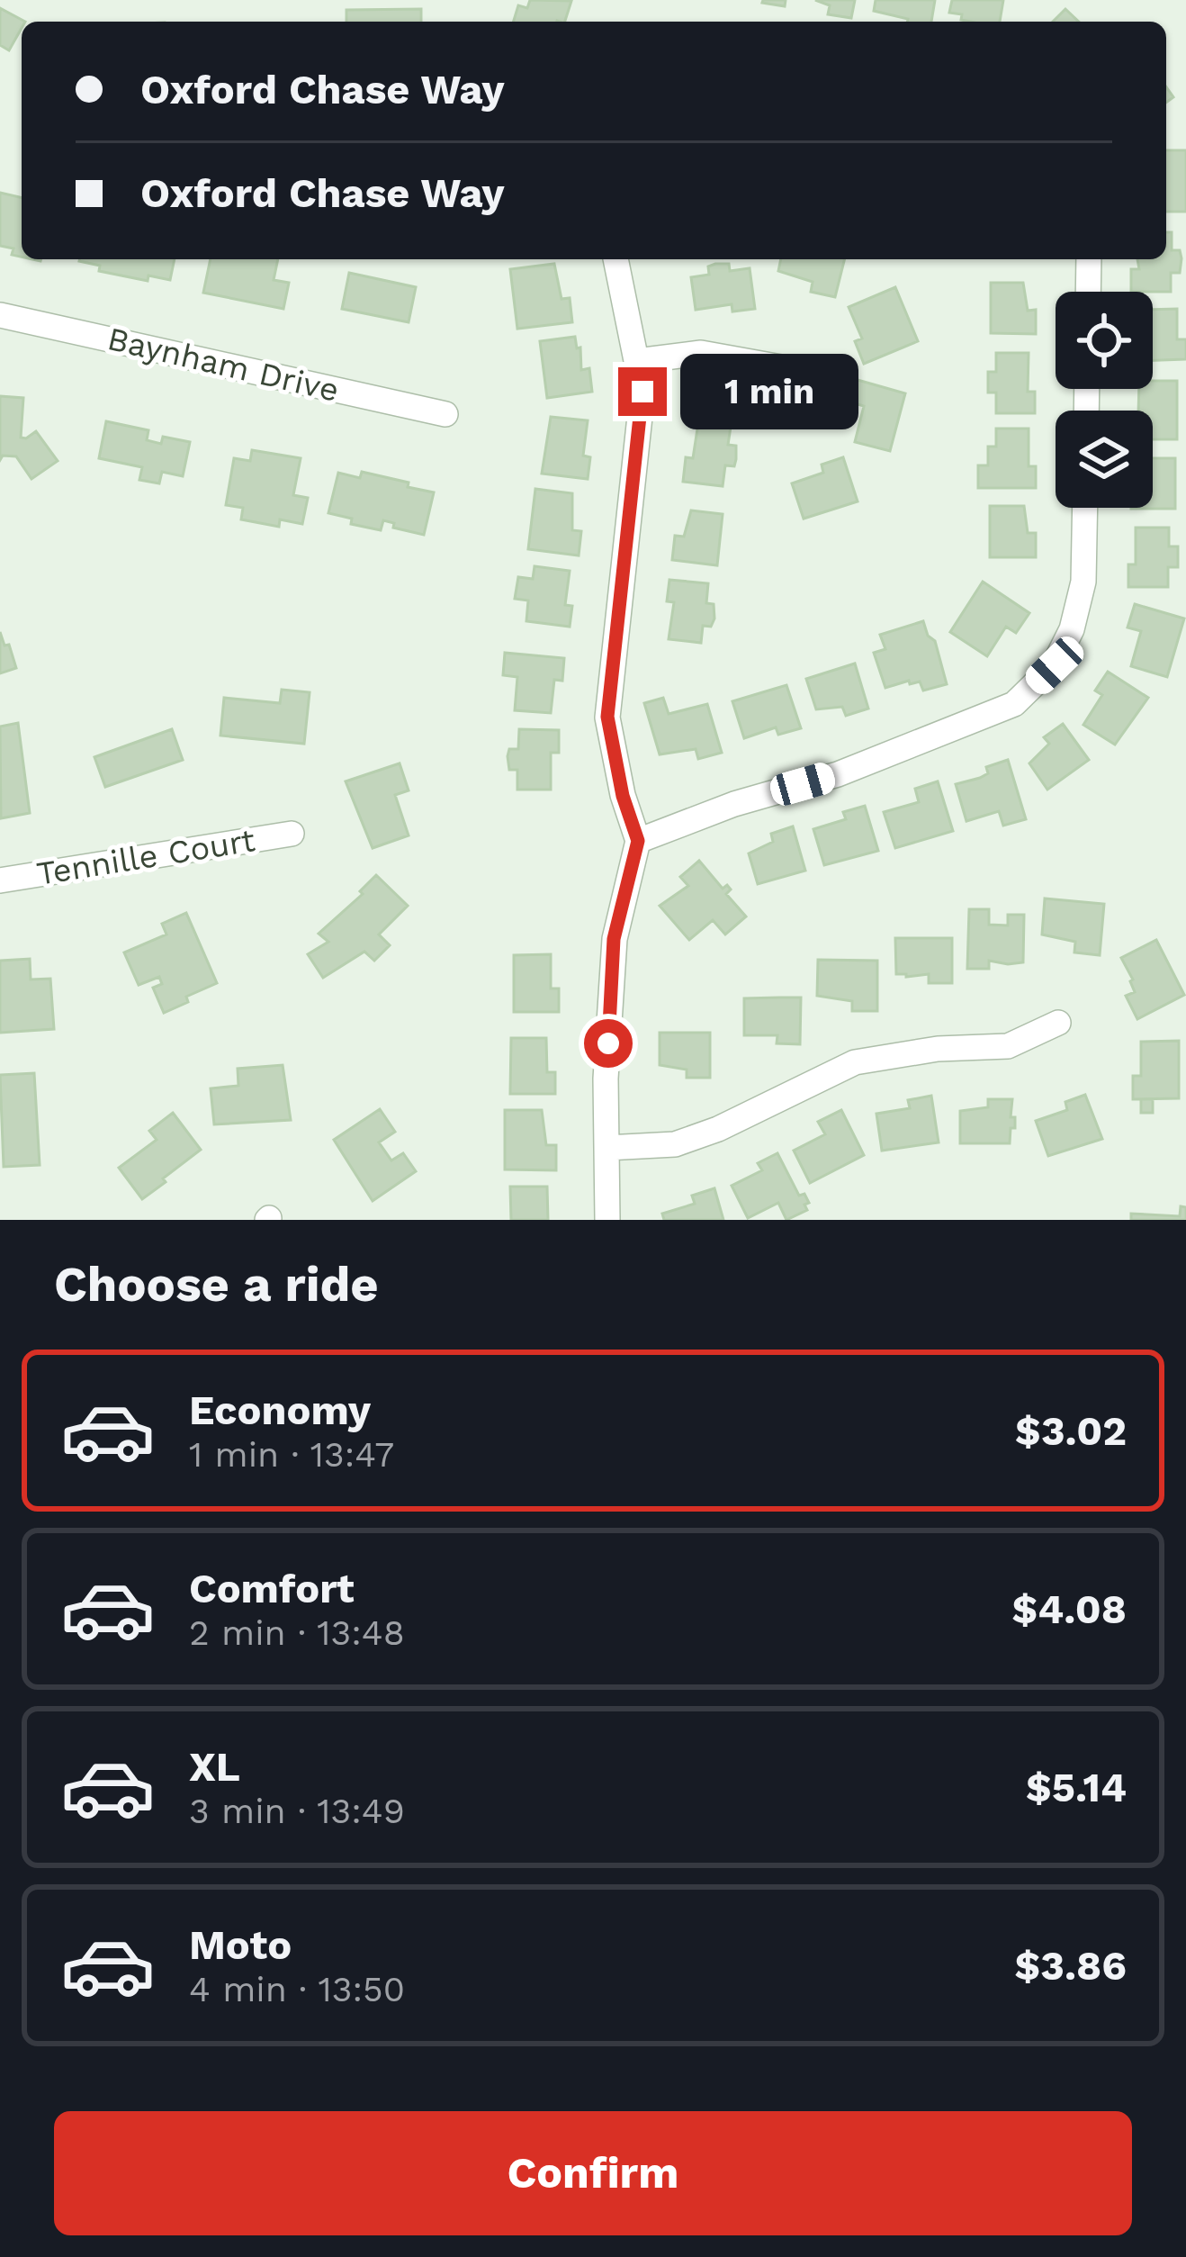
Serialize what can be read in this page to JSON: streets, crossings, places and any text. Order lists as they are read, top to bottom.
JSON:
{
  "streets": {
    "street": ["Baynham Drive", "Tennille Court"]
  },
  "page": {
    "banner": ["Oxford Chase Way", "Oxford Chase Way"],
    "bubble": "1 min",
    "heading": "Choose a ride",
    "list": [
      {
        "name": "Economy",
        "note": "1 min · 13:47",
        "value": "$3.02"
      },
      {
        "name": "Comfort",
        "note": "2 min · 13:48",
        "value": "$4.08"
      },
      {
        "name": "XL",
        "note": "3 min · 13:49",
        "value": "$5.14"
      },
      {
        "name": "Moto",
        "note": "4 min · 13:50",
        "value": "$3.86"
      }
    ],
    "buttons": "Confirm"
  }
}
